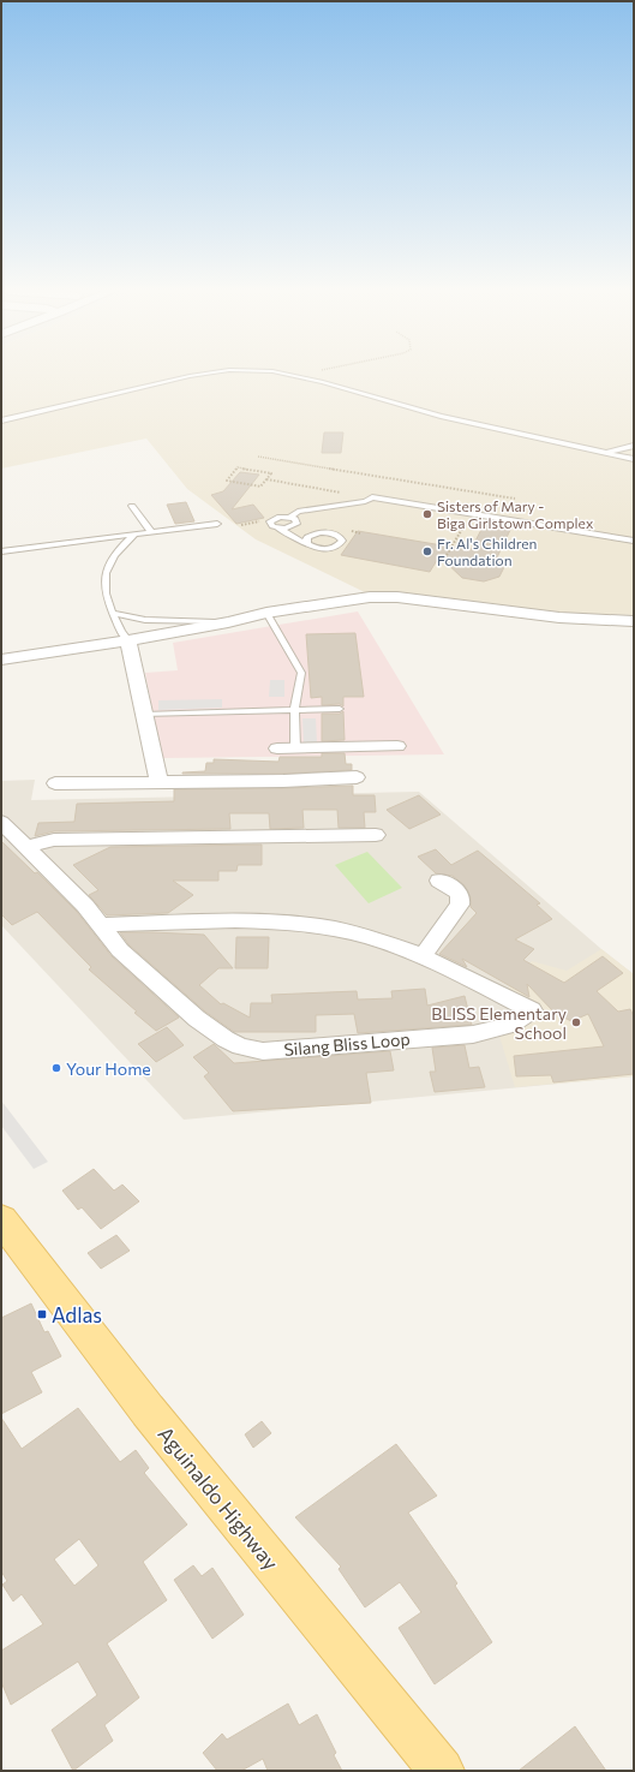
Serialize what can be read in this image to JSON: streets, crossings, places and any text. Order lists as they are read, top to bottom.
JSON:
{
  "streets": {
    "main road": ["Aguinaldo Highway"],
    "street": ["Silang Bliss Loop"]
  },
  "places": {
    "other": [
      "Sisters of Mary - Biga Girlstown Complex",
      "Fr. Al's Children Foundation",
      "BLISS Elementary School",
      "Your Home"
    ],
    "transit": ["Adlas"]
  }
}
